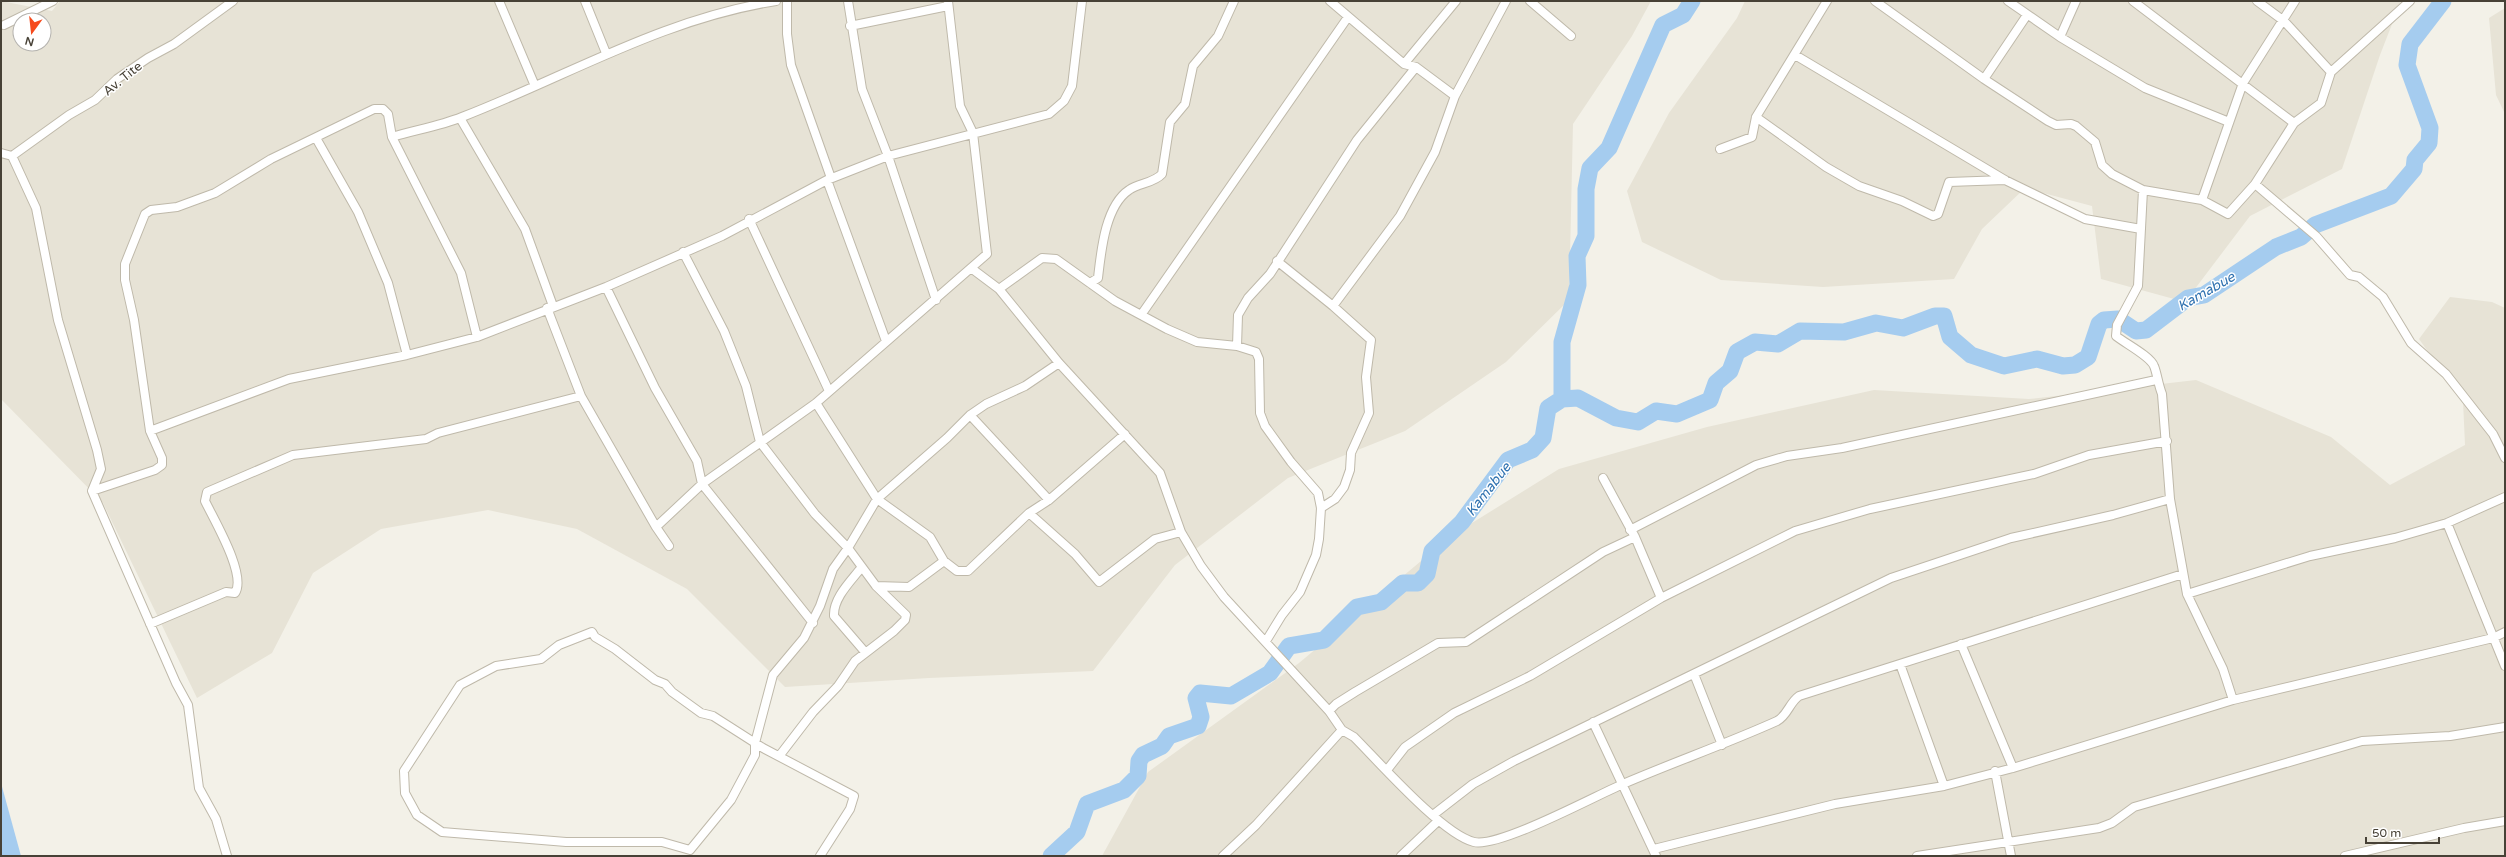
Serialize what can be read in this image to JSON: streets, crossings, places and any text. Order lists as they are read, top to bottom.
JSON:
{
  "streets": {
    "street": ["Av. Tite"]
  },
  "water": ["Kamabue"],
  "scale_bar": "50 m",
  "north": "bottom"
}
